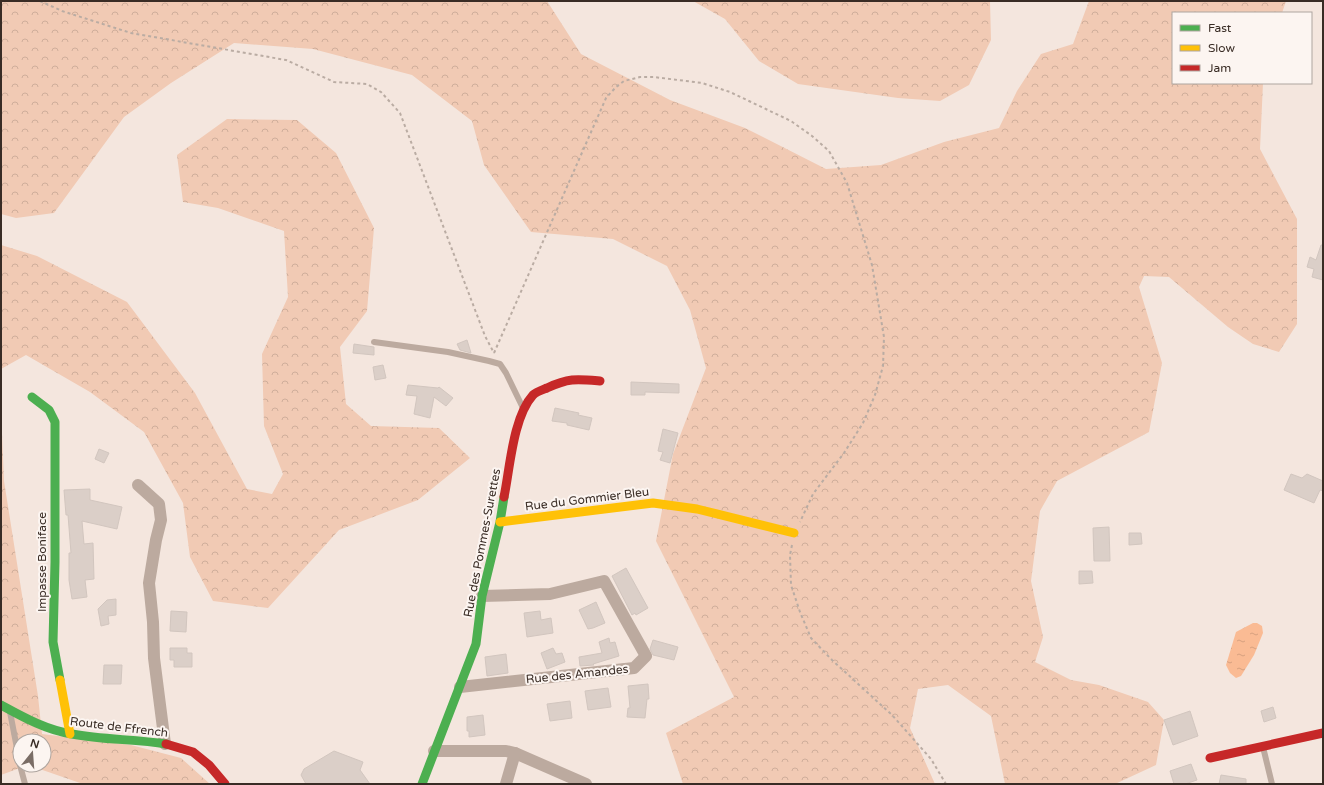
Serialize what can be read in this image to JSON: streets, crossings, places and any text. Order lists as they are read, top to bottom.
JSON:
{
  "streets": {
    "street": [
      "Rue du Gommier Bleu",
      "Rue des Pommes-Surettes",
      "Impasse Boniface",
      "Rue des Amandes",
      "Route de Ffrench"
    ]
  },
  "crossings": [
    ["Rue du Gommier Bleu", "Rue des Pommes-Surettes"],
    ["Rue des Pommes-Surettes", "Rue des Amandes"],
    ["Impasse Boniface", "Route de Ffrench"]
  ],
  "legend": ["Fast", "Slow", "Jam"],
  "north": "top"
}
